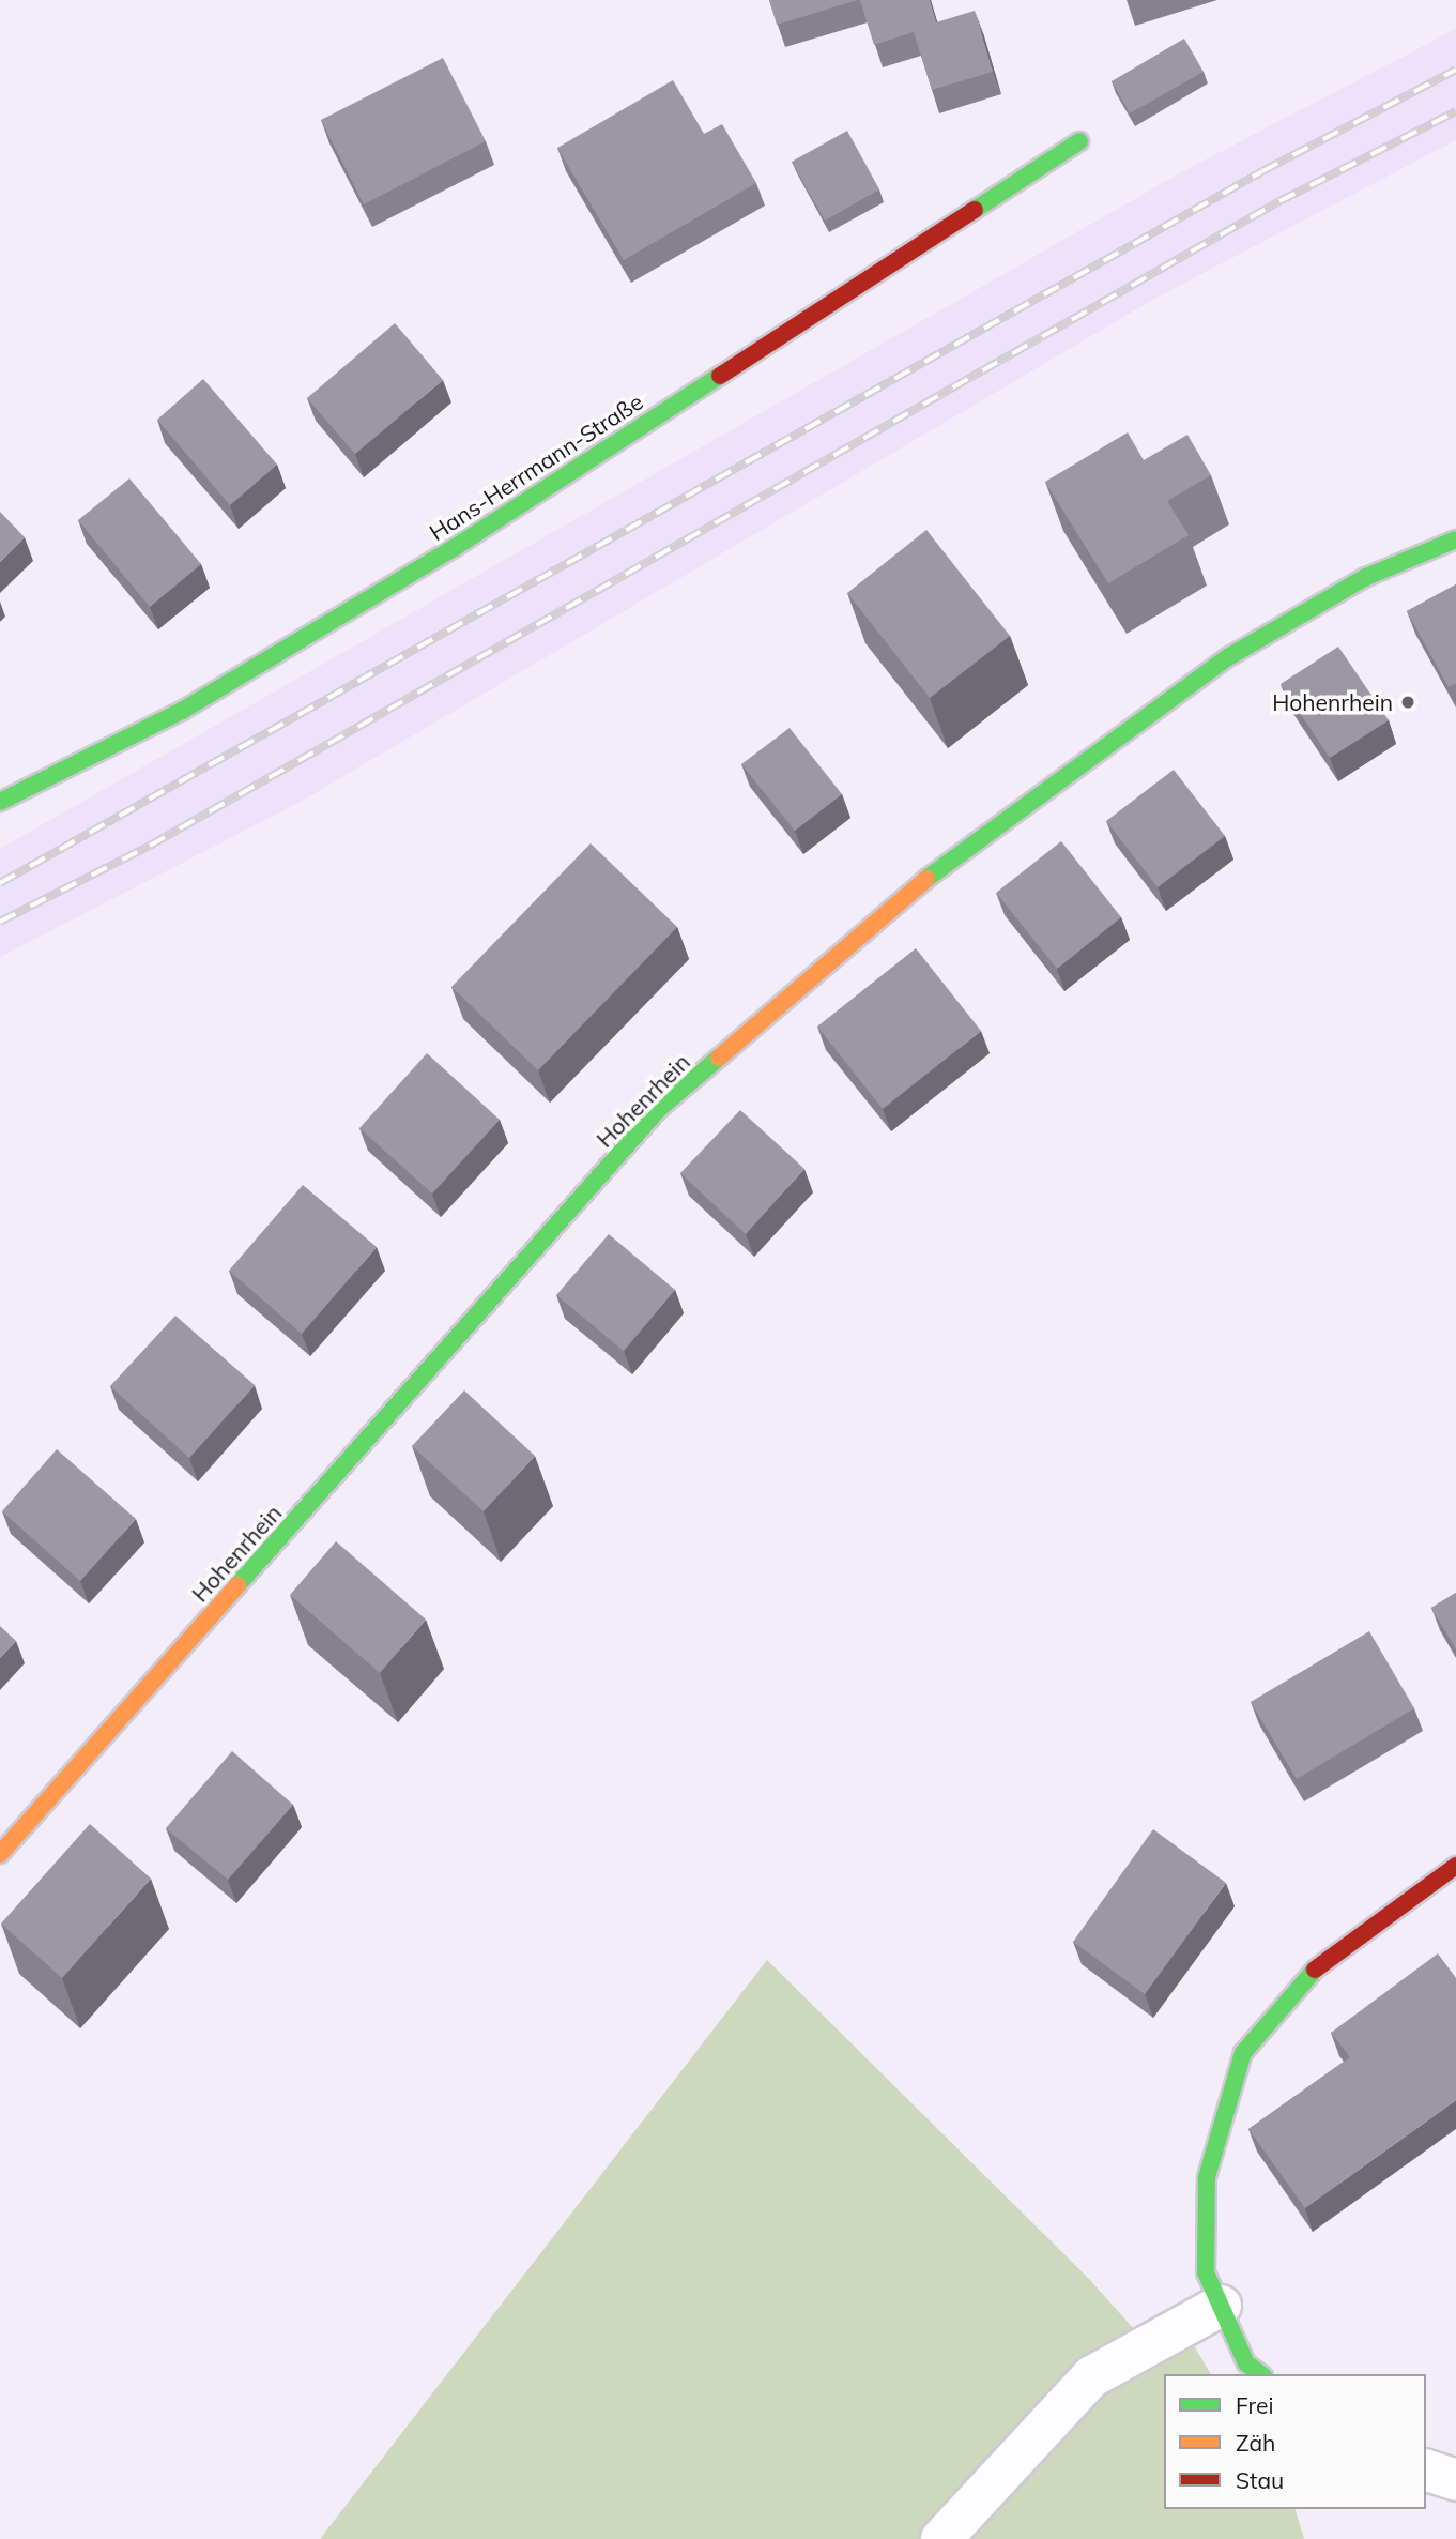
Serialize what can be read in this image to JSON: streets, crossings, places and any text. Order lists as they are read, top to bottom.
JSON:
{
  "streets": {
    "street": ["Hans-Herrmann-Straße", "Hohenrhein"]
  },
  "places": ["Hohenrhein"],
  "legend": ["Frei", "Zäh", "Stau"]
}
